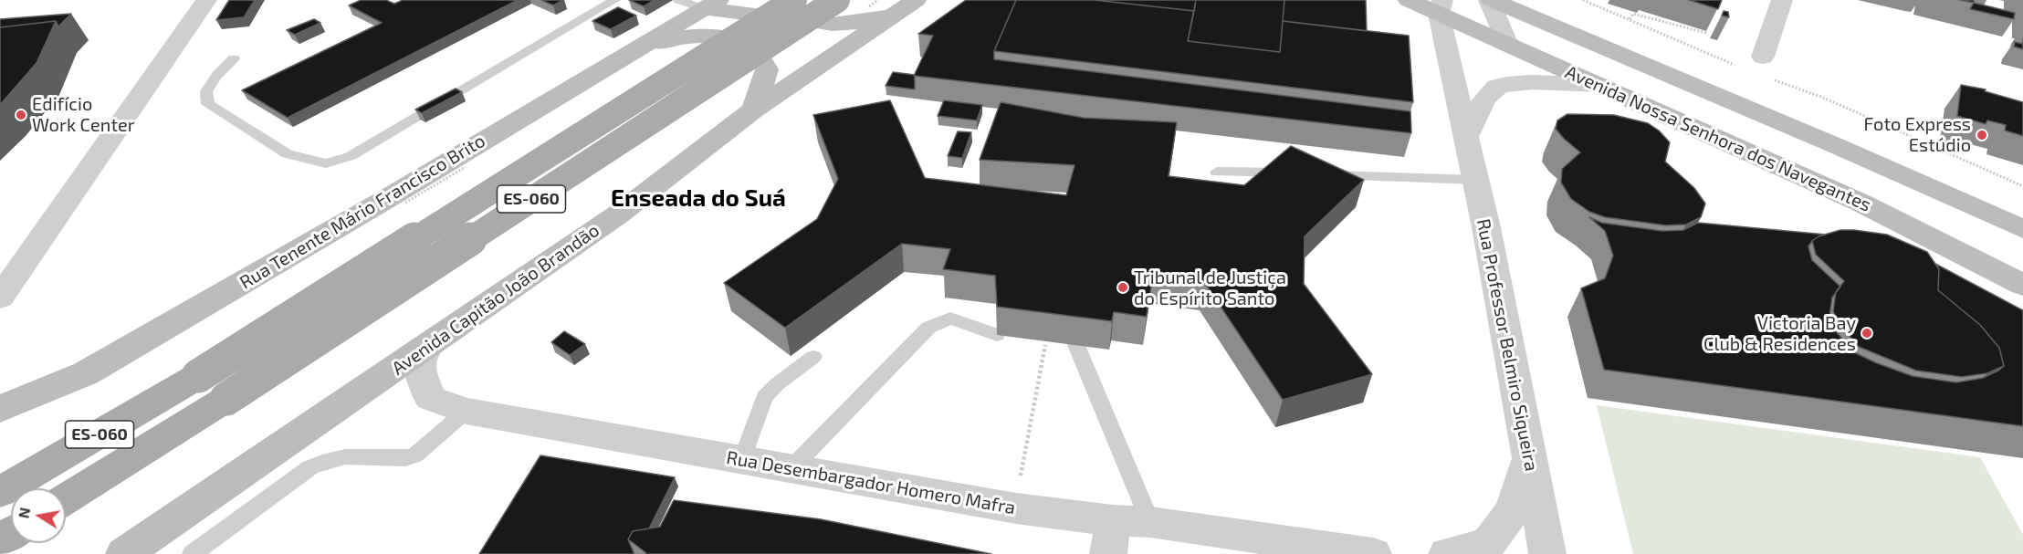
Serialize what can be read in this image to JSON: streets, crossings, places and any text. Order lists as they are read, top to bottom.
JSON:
{
  "streets": {
    "main road": ["ES-060"],
    "street": [
      "Avenida Nossa Senhora dos Navegantes",
      "Rua Tenente Mário Francisco Brito",
      "Avenida Capitão João Brandão",
      "Rua Professor Belmiro Siqueira",
      "Rua Desembargador Homero Mafra"
    ]
  },
  "crossings": [
    ["Avenida Nossa Senhora dos Navegantes", "Rua Professor Belmiro Siqueira"],
    ["Avenida Capitão João Brandão", "Rua Desembargador Homero Mafra"]
  ],
  "districts": ["Enseada do Suá"],
  "places": [
    "Edifício Work Center",
    "Foto Express Estúdio",
    "Tribunal de Justiça do Espírito Santo",
    "Victoria Bay Club & Residences"
  ],
  "north": "left"
}
